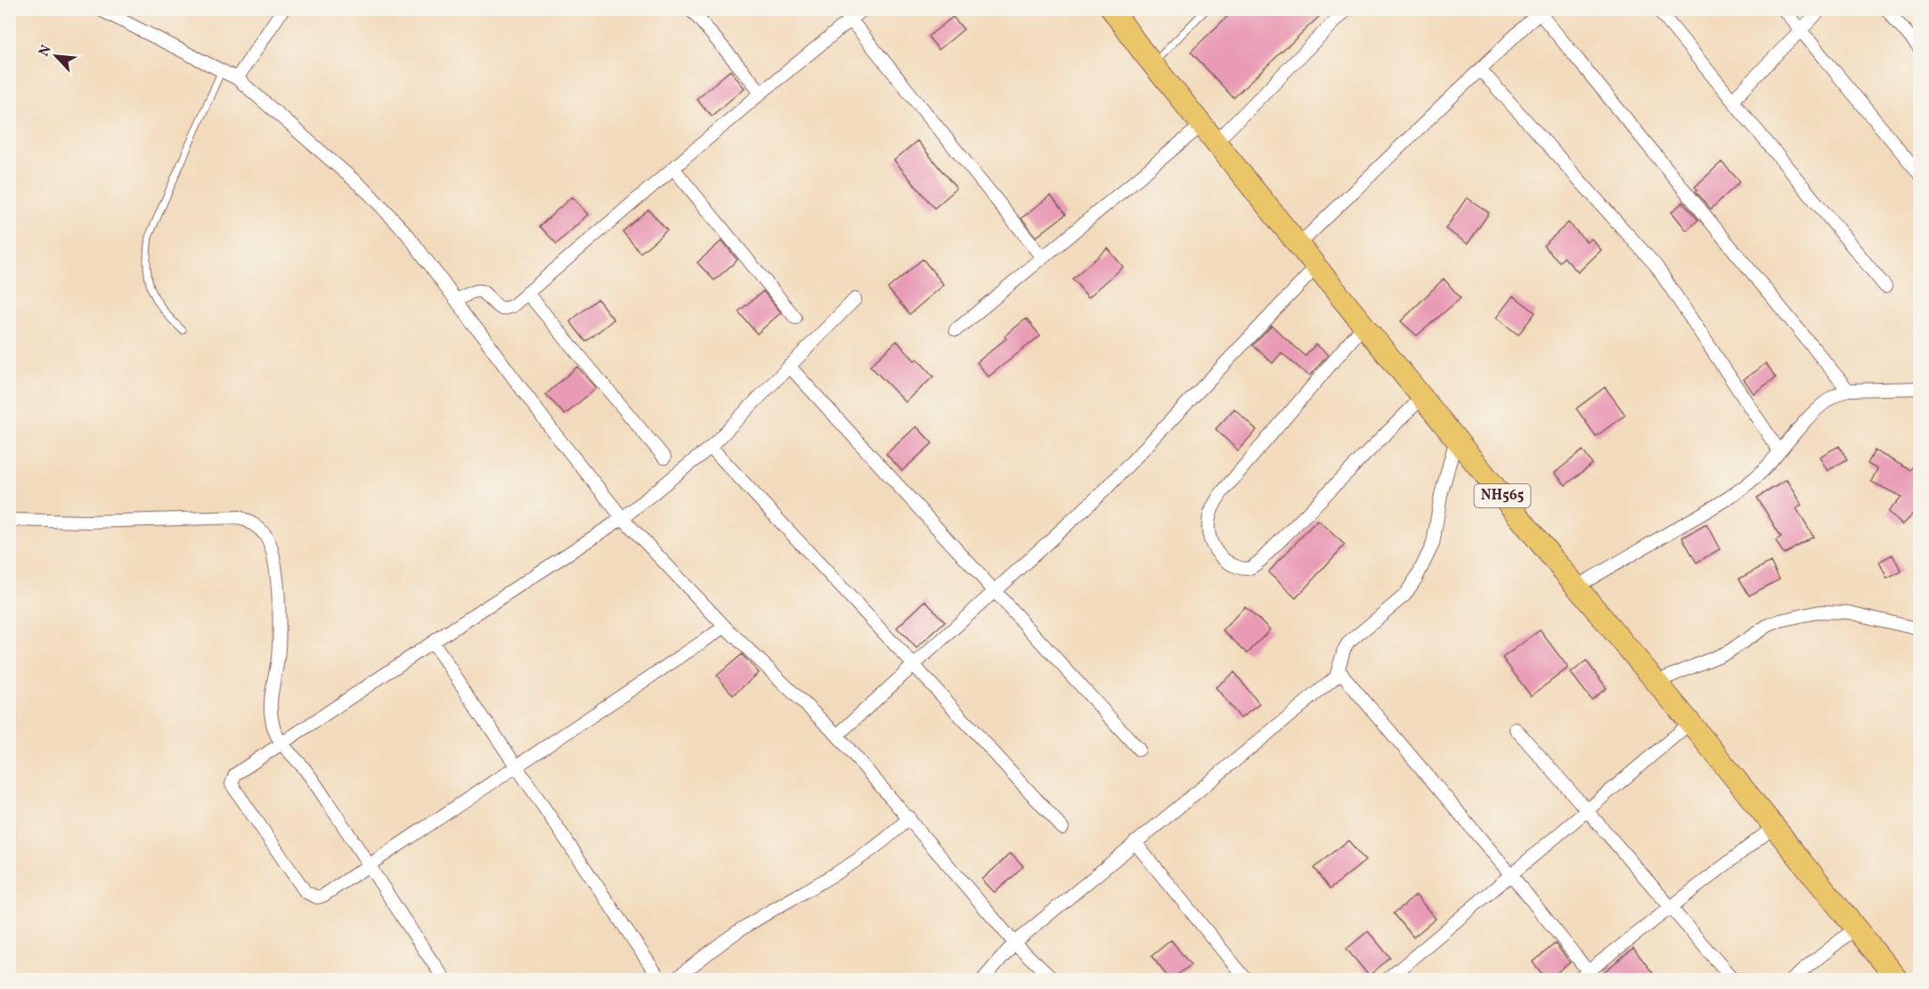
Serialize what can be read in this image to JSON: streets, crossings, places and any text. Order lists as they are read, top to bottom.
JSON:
{
  "streets": {
    "highway": ["NH565"]
  },
  "north": "top left"
}
